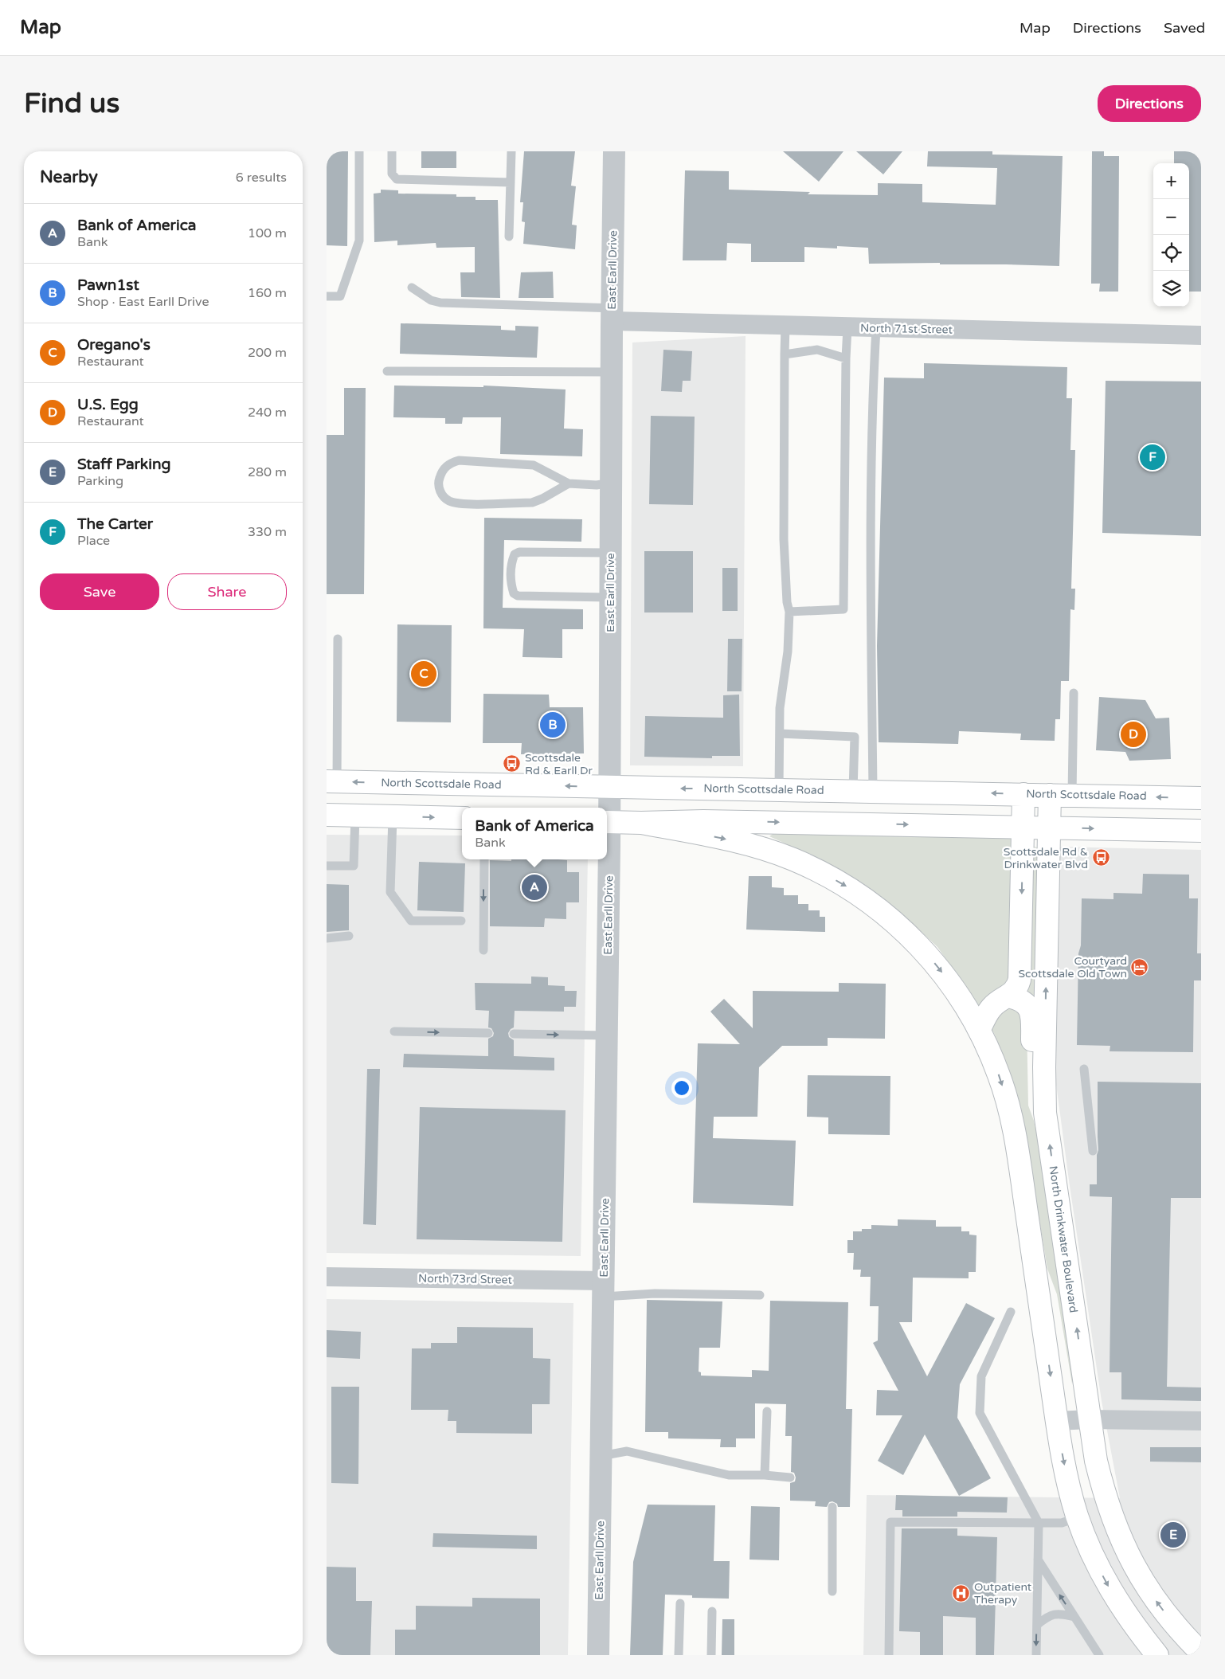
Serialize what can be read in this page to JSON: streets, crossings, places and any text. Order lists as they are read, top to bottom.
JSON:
{
  "streets": {
    "main road": ["North Scottsdale Road", "North Drinkwater Boulevard"],
    "street": ["East Earll Drive", "North 71st Street", "North 73rd Street"]
  },
  "crossings": [
    ["East Earll Drive", "North 71st Street"],
    ["East Earll Drive", "North Scottsdale Road"],
    ["East Earll Drive", "North 73rd Street"],
    ["North Scottsdale Road", "North Drinkwater Boulevard"]
  ],
  "places": {
    "bus stop": ["Scottsdale Rd & Earll Dr", "Scottsdale Rd & Drinkwater Blvd"],
    "hotel": ["Courtyard Scottsdale Old Town"],
    "hospital": ["Outpatient Therapy"]
  },
  "page": {
    "header": "Map",
    "nav": ["Map", "Directions", "Saved"],
    "buttons": [
      "Directions",
      ["Save", "Share"]
    ],
    "title": "Find us",
    "heading": ["Nearby", "6 results"],
    "map_buttons": ["+", "−"],
    "list": [
      {
        "mark": "A",
        "name": "Bank of America",
        "note": "Bank",
        "value": "100 m"
      },
      {
        "mark": "B",
        "name": "Pawn1st",
        "note": "Shop · East Earll Drive",
        "value": "160 m"
      },
      {
        "mark": "C",
        "name": "Oregano's",
        "note": "Restaurant",
        "value": "200 m"
      },
      {
        "mark": "D",
        "name": "U.S. Egg",
        "note": "Restaurant",
        "value": "240 m"
      },
      {
        "mark": "E",
        "name": "Staff Parking",
        "note": "Parking",
        "value": "280 m"
      },
      {
        "mark": "F",
        "name": "The Carter",
        "note": "Place",
        "value": "330 m"
      }
    ],
    "pins": [
      "F",
      "C",
      "B",
      "D",
      "A",
      "E"
    ],
    "popup": ["Bank of America", "Bank"]
  }
}
